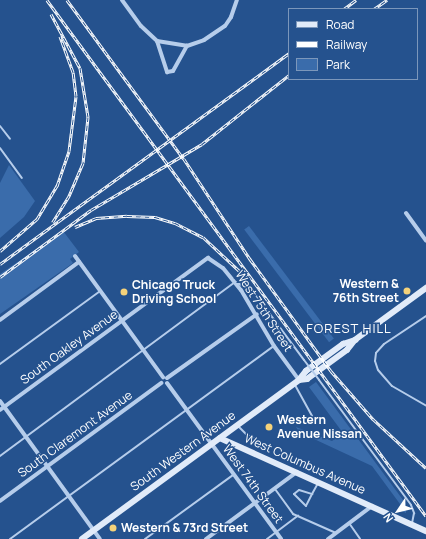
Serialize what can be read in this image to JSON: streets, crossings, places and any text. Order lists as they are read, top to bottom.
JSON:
{
  "streets": {
    "main road": ["South Western Avenue", "West Columbus Avenue"],
    "street": [
      "West 75th Street",
      "South Oakley Avenue",
      "South Claremont Avenue",
      "West 74th Street"
    ]
  },
  "crossings": [
    ["West 75th Street", "South Oakley Avenue"],
    ["West 75th Street", "South Western Avenue"],
    ["South Oakley Avenue", "West 74th Street"],
    ["South Claremont Avenue", "West 74th Street"],
    ["South Western Avenue", "West Columbus Avenue"],
    ["South Western Avenue", "West 74th Street"]
  ],
  "districts": ["FOREST HILL"],
  "places": [
    "Western & 76th Street",
    "Chicago Truck Driving School",
    "Western Avenue Nissan",
    "Western & 73rd Street"
  ],
  "legend": ["Road", "Railway", "Park"],
  "north": "bottom left"
}
